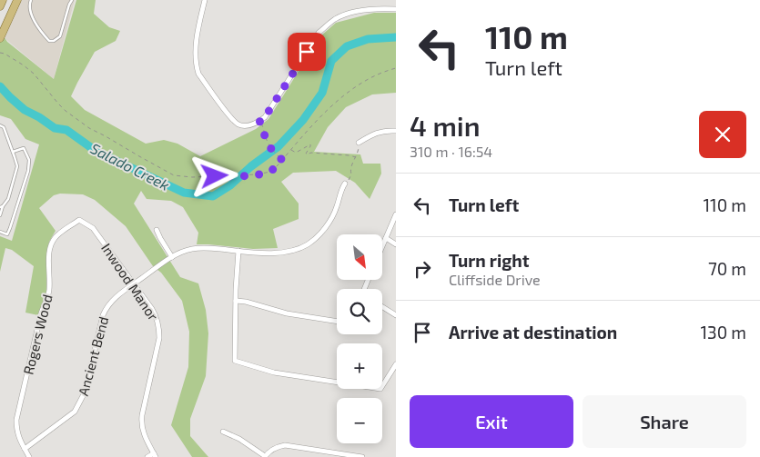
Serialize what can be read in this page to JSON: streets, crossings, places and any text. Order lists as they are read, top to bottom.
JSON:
{
  "streets": {
    "street": ["Inwood Manor", "Rogers Wood", "Ancient Bend"]
  },
  "crossings": [
    ["Inwood Manor", "Rogers Wood"],
    ["Inwood Manor", "Ancient Bend"],
    ["Rogers Wood", "Ancient Bend"]
  ],
  "water": ["Salado Creek"],
  "north": "bottom right",
  "page": {
    "turn": ["110 m", "Turn left"],
    "heading": ["4 min", "310 m · 16:54"],
    "list": [
      {
        "name": "Turn left",
        "value": "110 m"
      },
      {
        "name": "Turn right",
        "note": "Cliffside Drive",
        "value": "70 m"
      },
      {
        "name": "Arrive at destination",
        "value": "130 m"
      }
    ],
    "map_buttons": ["+", "−"],
    "buttons": ["Exit", "Share"]
  }
}
